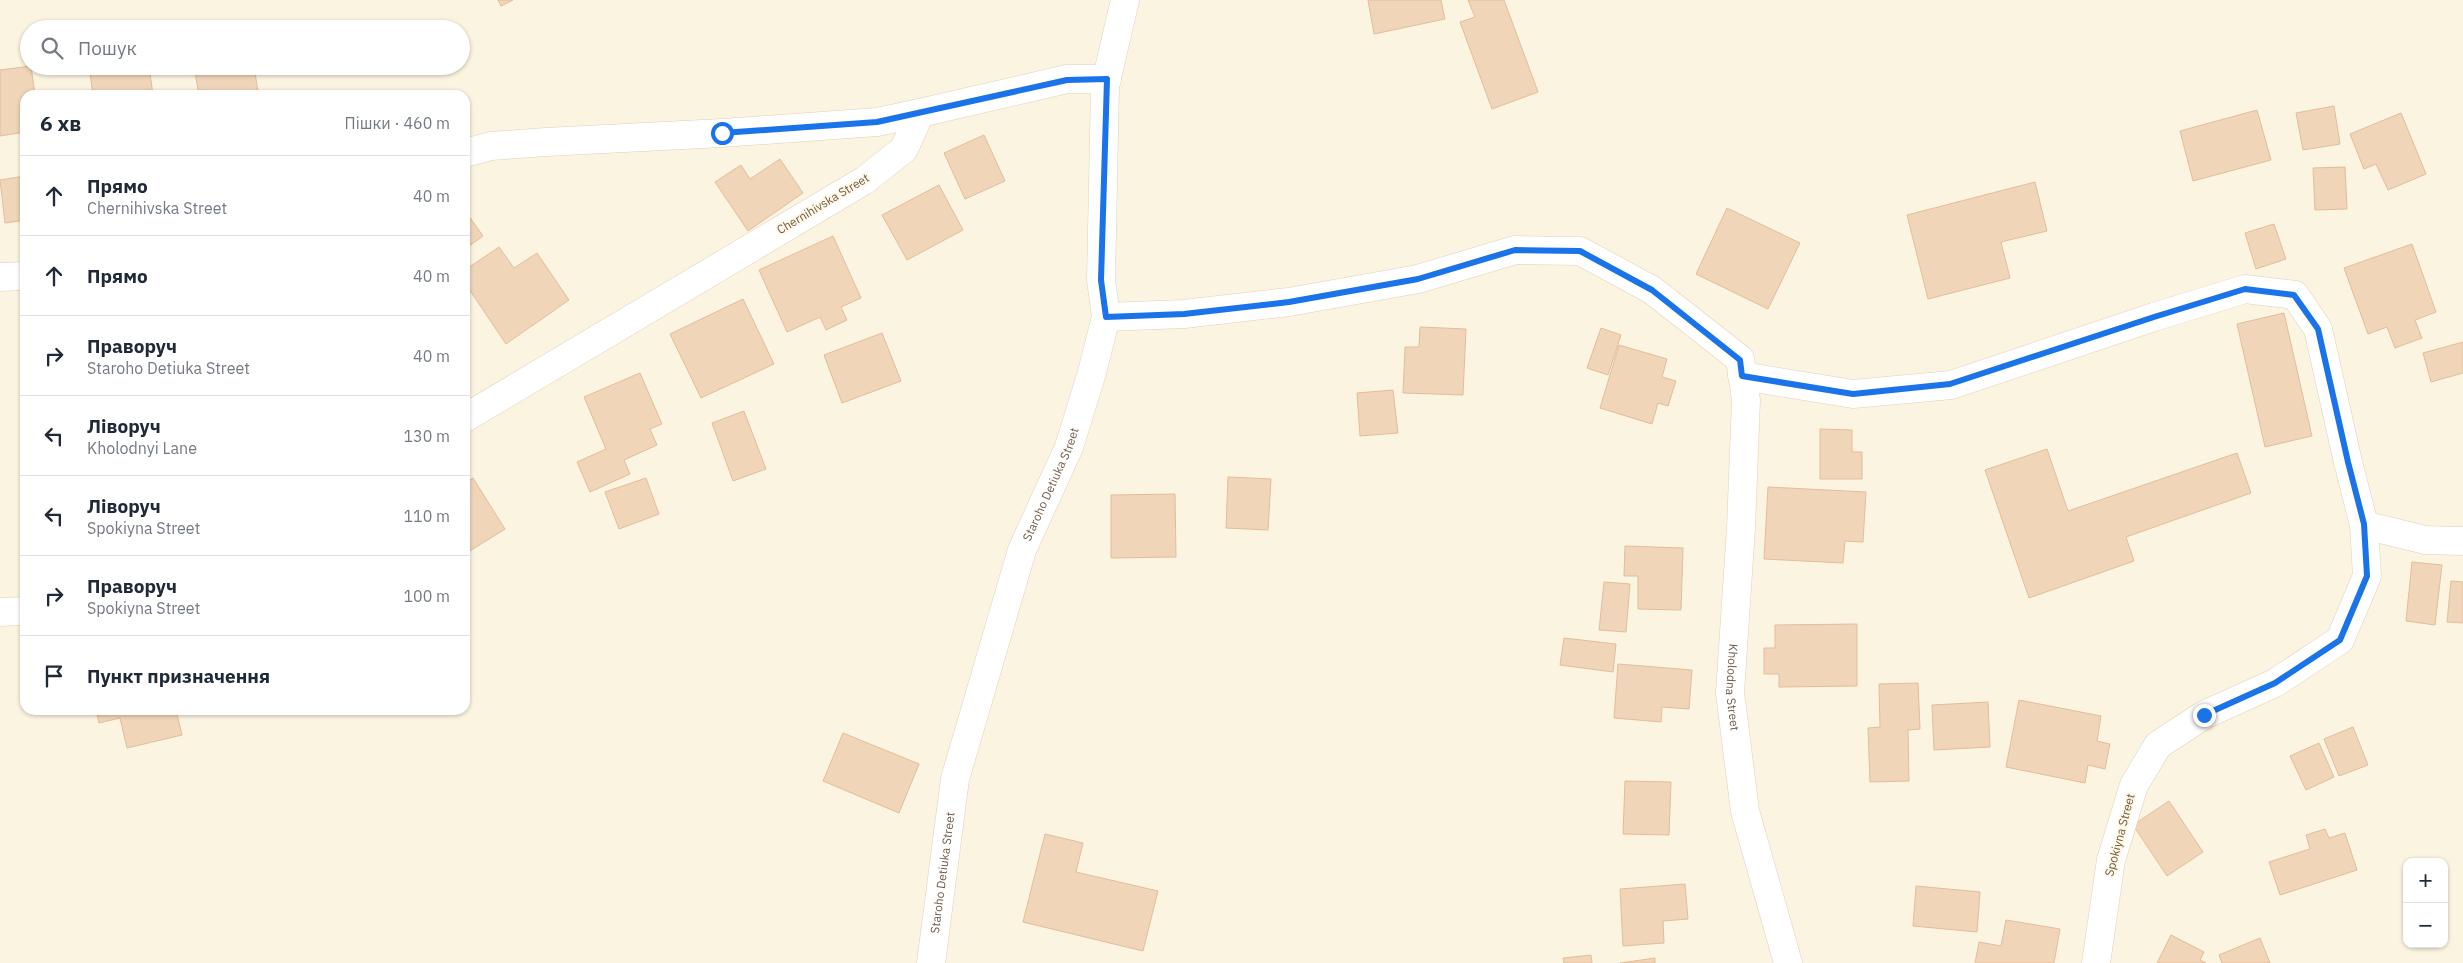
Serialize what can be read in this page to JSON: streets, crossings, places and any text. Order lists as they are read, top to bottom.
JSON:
{
  "streets": {
    "street": [
      "Chernihivska Street",
      "Staroho Detiuka Street",
      "Kholodna Street",
      "Spokiyna Street"
    ]
  },
  "crossings": [
    ["Staroho Detiuka Street", "Kholodna Street"],
    ["Kholodna Street", "Spokiyna Street"]
  ],
  "page": {
    "search": "Пошук",
    "heading": ["6 хв", "Пішки · 460 m"],
    "list": [
      ["Прямо", "Chernihivska Street", "40 m"],
      ["Прямо", "40 m"],
      ["Праворуч", "Staroho Detiuka Street", "40 m"],
      ["Ліворуч", "Kholodnyi Lane", "130 m"],
      ["Ліворуч", "Spokiyna Street", "110 m"],
      ["Праворуч", "Spokiyna Street", "100 m"],
      "Пункт призначення"
    ],
    "map_buttons": ["+", "−"]
  }
}
